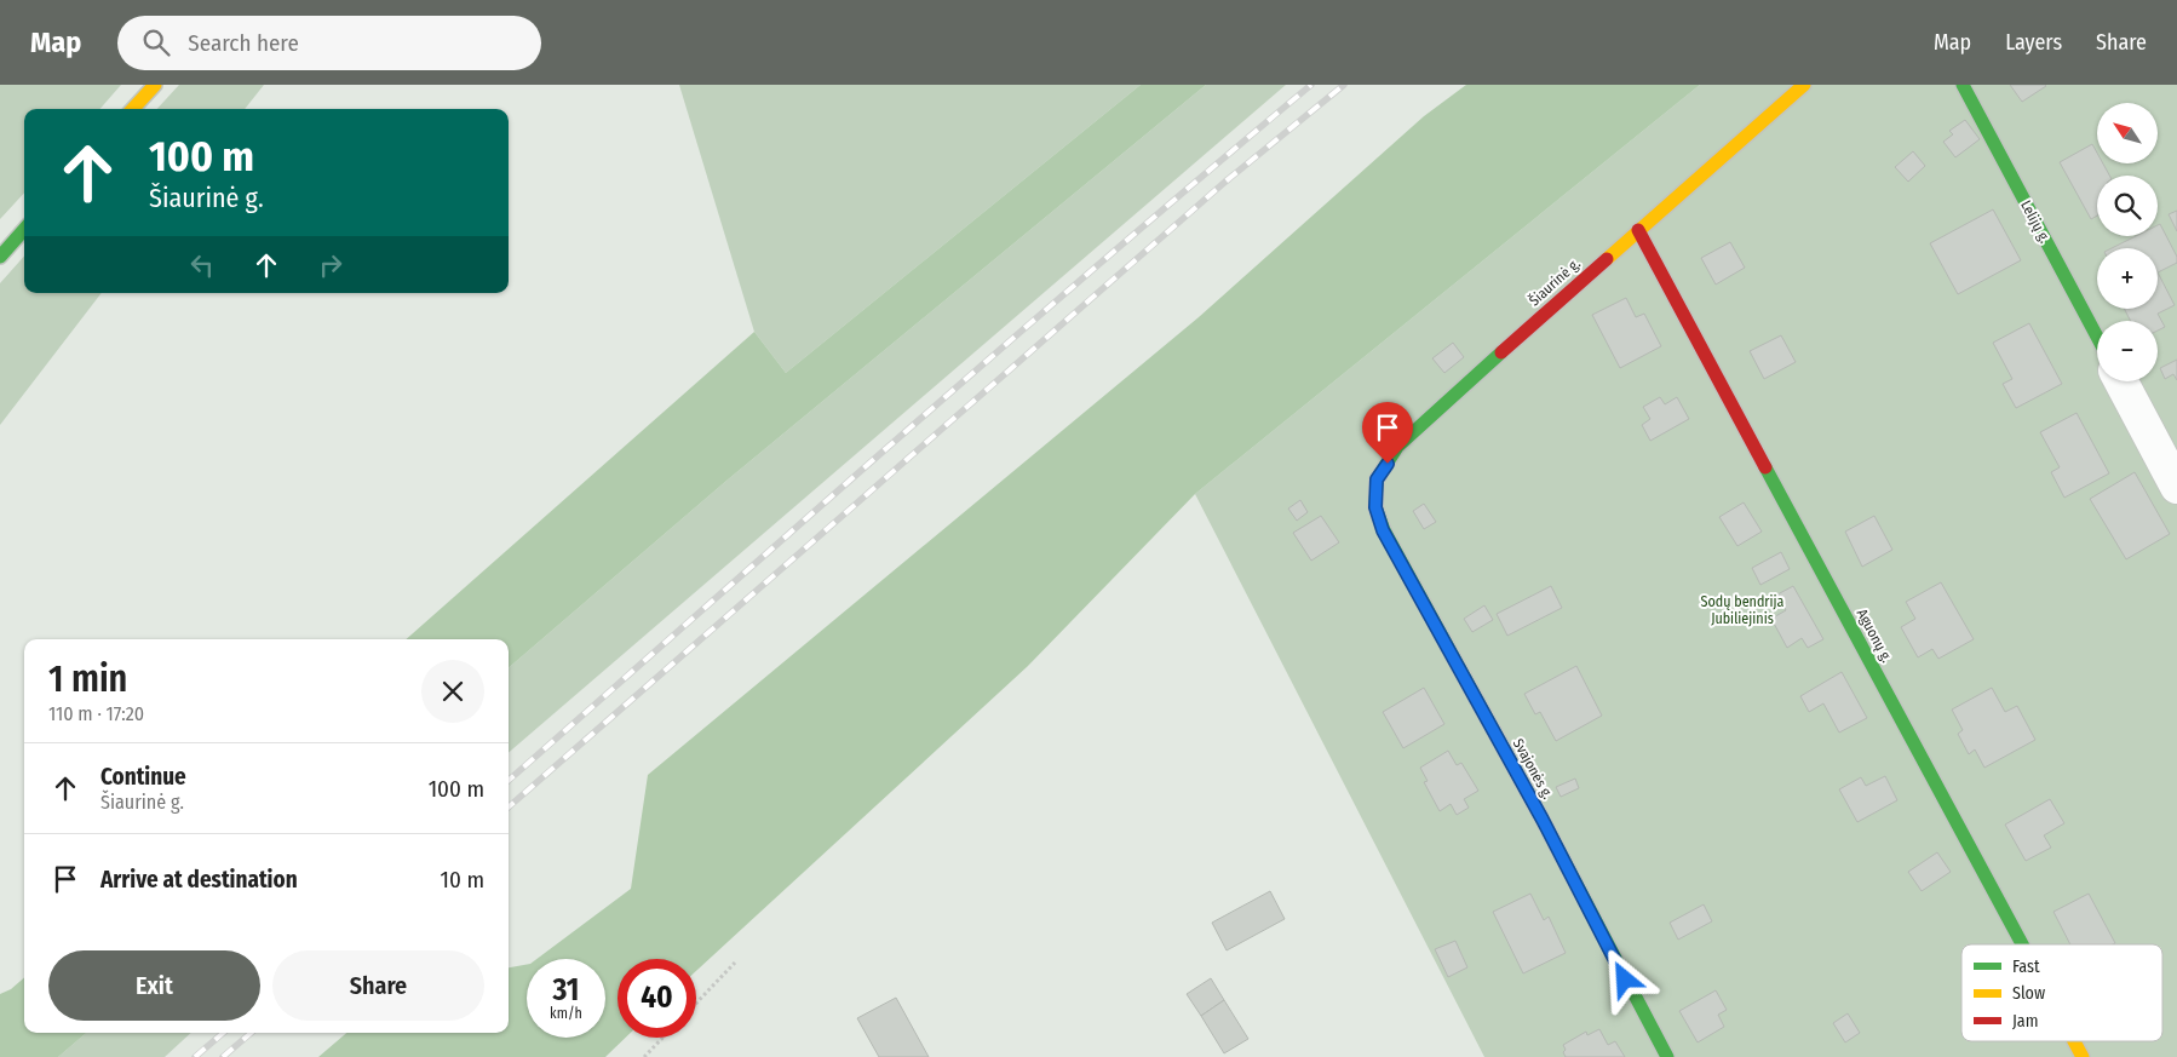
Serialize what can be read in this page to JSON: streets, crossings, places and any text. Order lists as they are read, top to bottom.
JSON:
{
  "streets": {
    "main road": [
      "Lelijų g.",
      "Šiaurinė g.",
      "Aguonų g.",
      "Svajonės g."
    ]
  },
  "crossings": [
    ["Šiaurinė g.", "Aguonų g."],
    ["Šiaurinė g.", "Svajonės g."]
  ],
  "parks": ["Sodų bendrija Jubiliejinis"],
  "legend": ["Fast", "Slow", "Jam"],
  "north": "top left",
  "page": {
    "header": "Map",
    "search": "Search here",
    "nav": ["Map", "Layers", "Share"],
    "map_buttons": ["+", "−"],
    "turn": ["100 m", "Šiaurinė g."],
    "heading": ["1 min", "110 m · 17:20"],
    "list": [
      {
        "name": "Continue",
        "note": "Šiaurinė g.",
        "value": "100 m"
      },
      {
        "name": "Arrive at destination",
        "value": "10 m"
      }
    ],
    "buttons": ["Exit", "Share"],
    "speed": "31 km/h",
    "limit": "40"
  }
}
